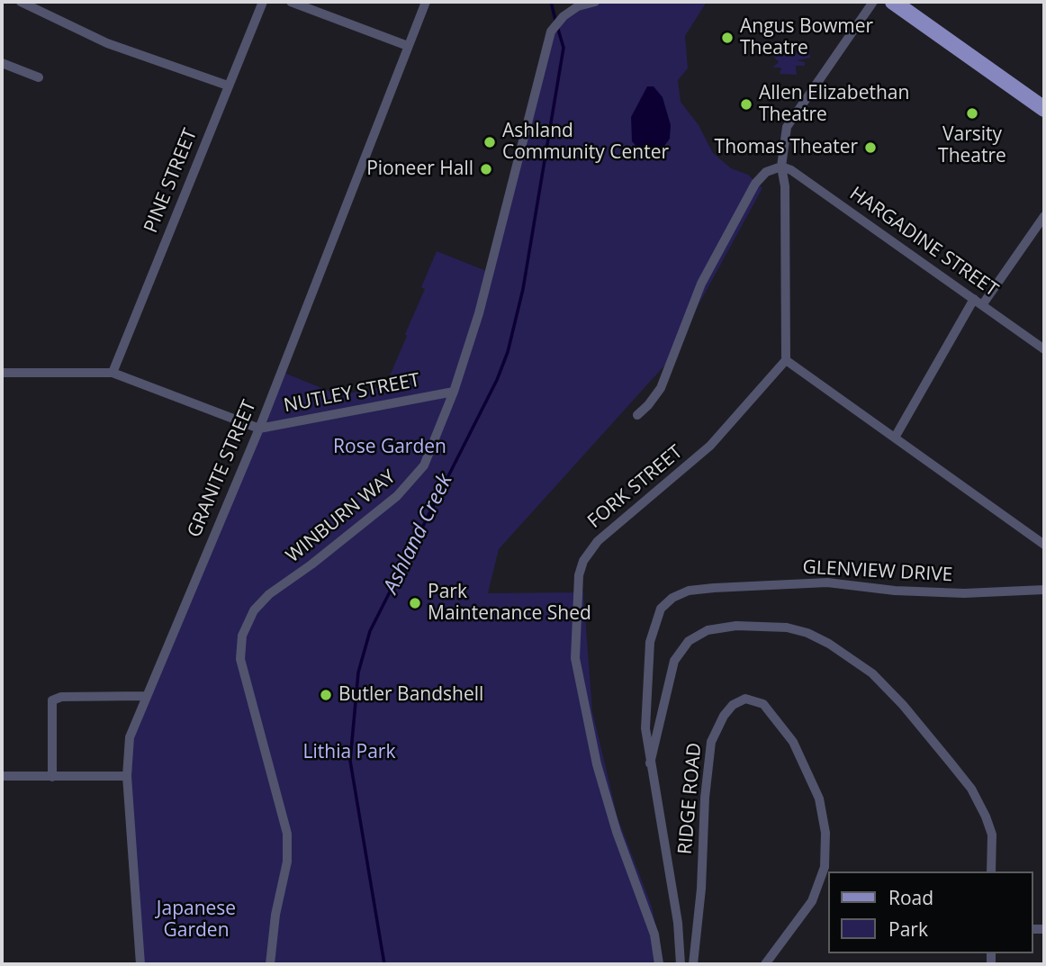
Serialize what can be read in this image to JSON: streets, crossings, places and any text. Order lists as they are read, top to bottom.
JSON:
{
  "streets": {
    "street": [
      "PINE STREET",
      "HARGADINE STREET",
      "NUTLEY STREET",
      "GRANITE STREET",
      "FORK STREET",
      "WINBURN WAY",
      "GLENVIEW DRIVE",
      "RIDGE ROAD"
    ]
  },
  "crossings": [
    ["NUTLEY STREET", "GRANITE STREET"],
    ["NUTLEY STREET", "WINBURN WAY"]
  ],
  "water": ["Ashland Creek"],
  "parks": ["Rose Garden", "Lithia Park", "Japanese Garden"],
  "places": [
    "Angus Bowmer Theatre",
    "Allen Elizabethan Theatre",
    "Varsity Theatre",
    "Ashland Community Center",
    "Thomas Theater",
    "Pioneer Hall",
    "Park Maintenance Shed",
    "Butler Bandshell"
  ],
  "legend": ["Road", "Park"]
}
